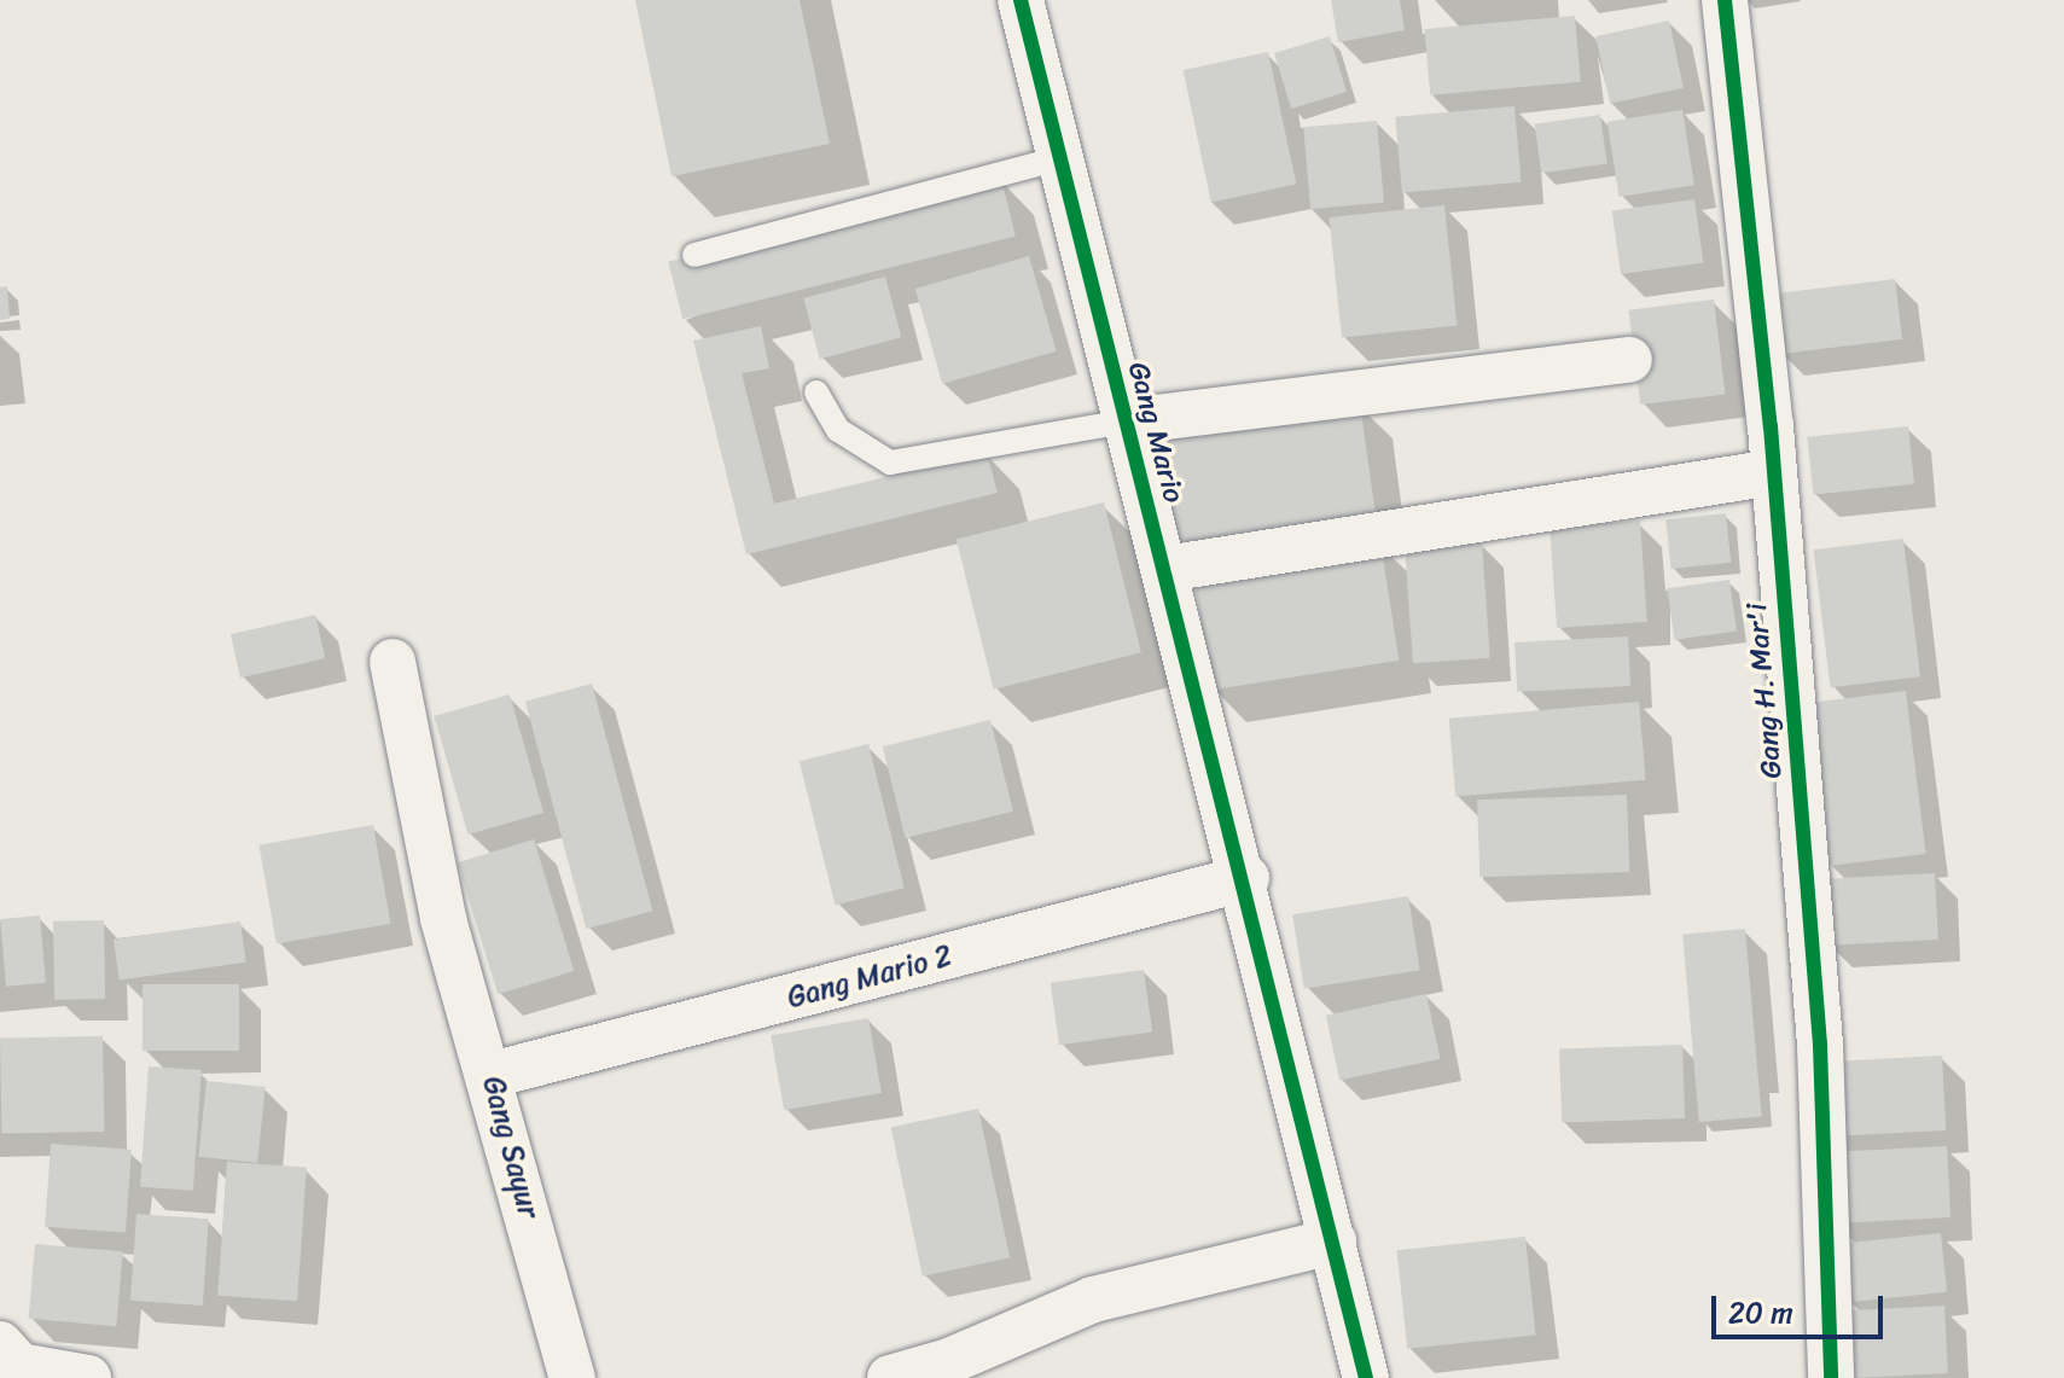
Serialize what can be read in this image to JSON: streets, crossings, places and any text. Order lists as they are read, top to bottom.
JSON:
{
  "streets": {
    "street": [
      "Gang Mario",
      "Gang H. Mar'i",
      "Gang Mario 2",
      "Gang Sayur"
    ]
  },
  "crossings": [
    ["Gang Mario", "Gang Mario 2"],
    ["Gang Mario 2", "Gang Sayur"]
  ],
  "scale_bar": "20 m"
}
